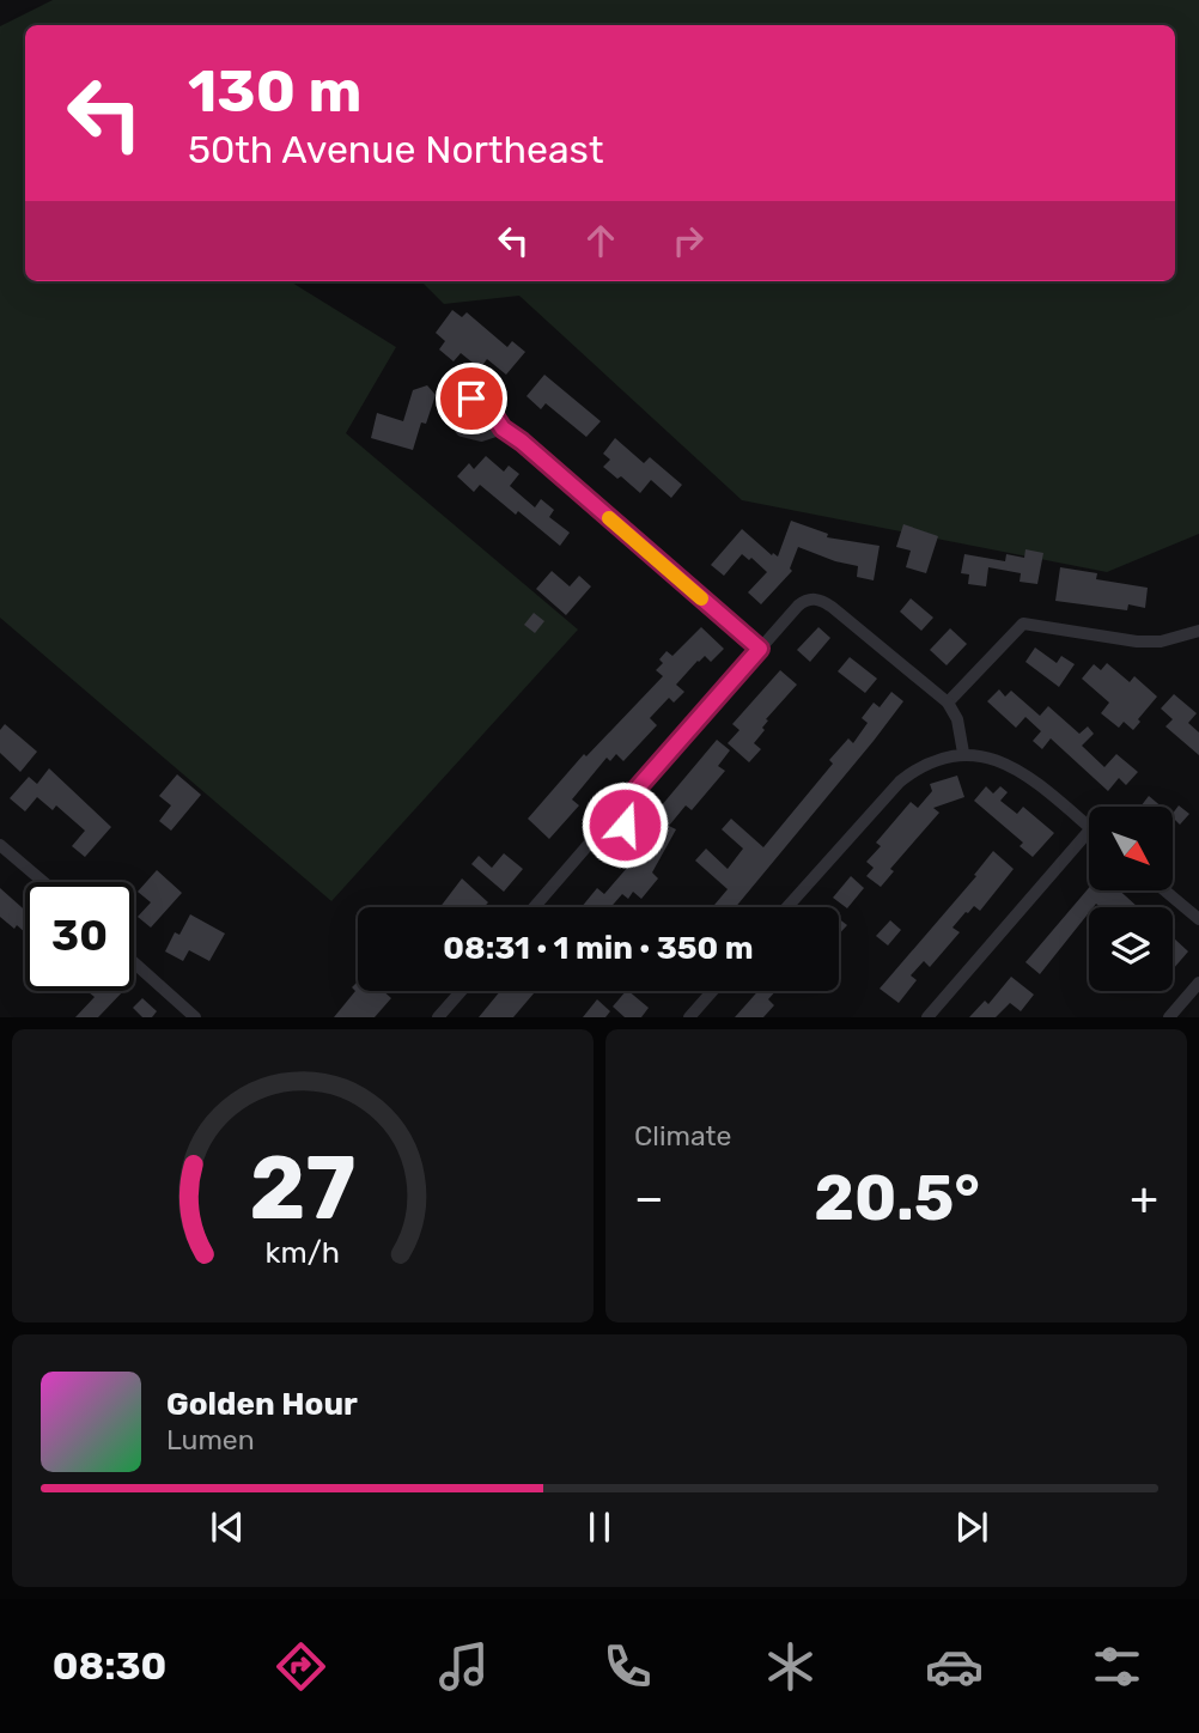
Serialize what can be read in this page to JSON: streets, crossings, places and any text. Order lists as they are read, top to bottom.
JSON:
{
  "north": "bottom right",
  "page": {
    "turn": ["130 m", "50th Avenue Northeast"],
    "limit": "30",
    "trip": "08:31 · 1 min · 350 m",
    "tile": "Climate",
    "heat": ["−", "20.5°", "+"],
    "song": ["Golden Hour", "Lumen"],
    "tabs": "08:30",
    "gauge": ["27", "km/h"]
  }
}
